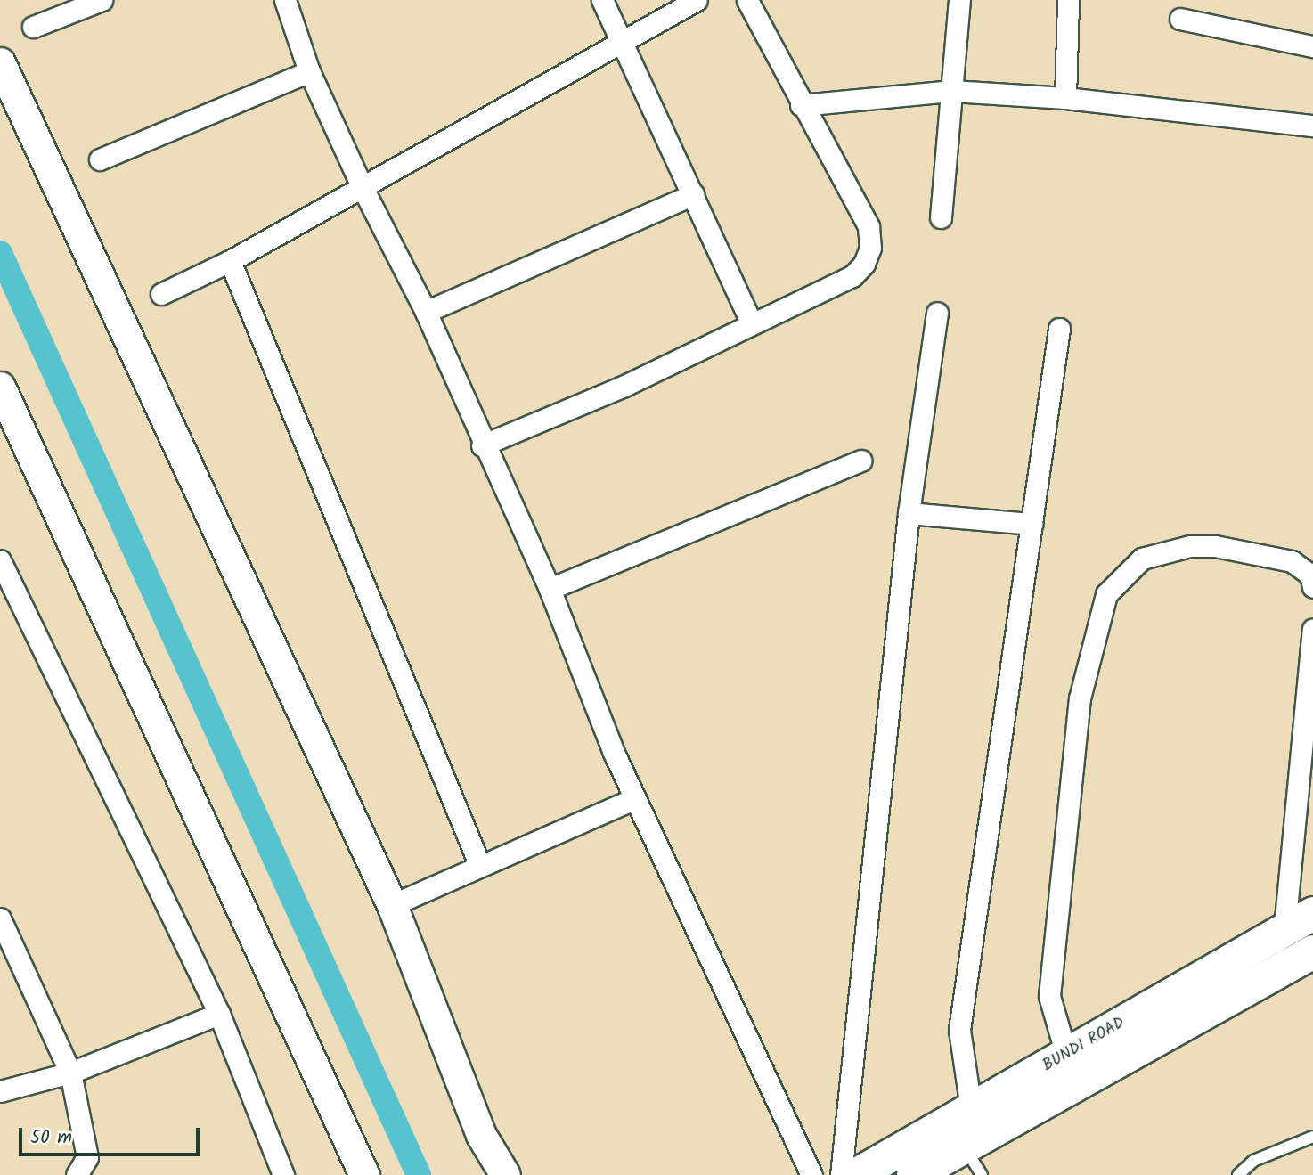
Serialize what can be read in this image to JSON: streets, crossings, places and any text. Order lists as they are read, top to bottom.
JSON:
{
  "streets": {
    "main road": ["BUNDI ROAD"]
  },
  "scale_bar": "50 m"
}
